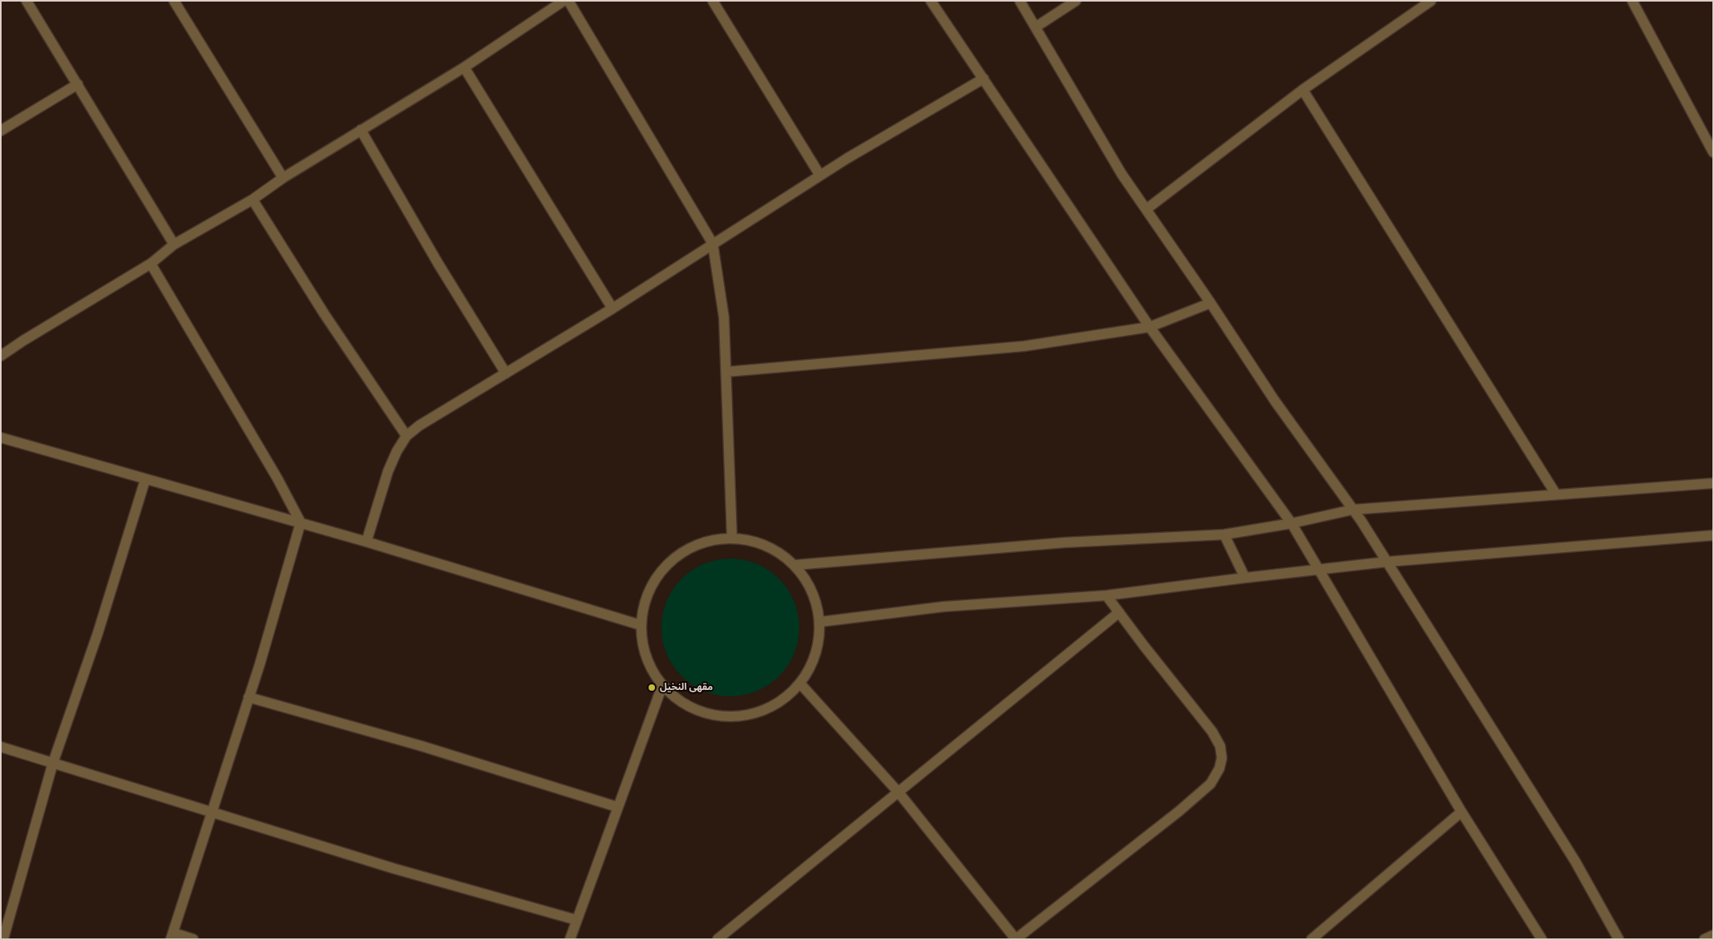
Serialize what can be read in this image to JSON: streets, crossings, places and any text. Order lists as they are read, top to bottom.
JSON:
{
  "places": ["مقهى النخيل"]
}
